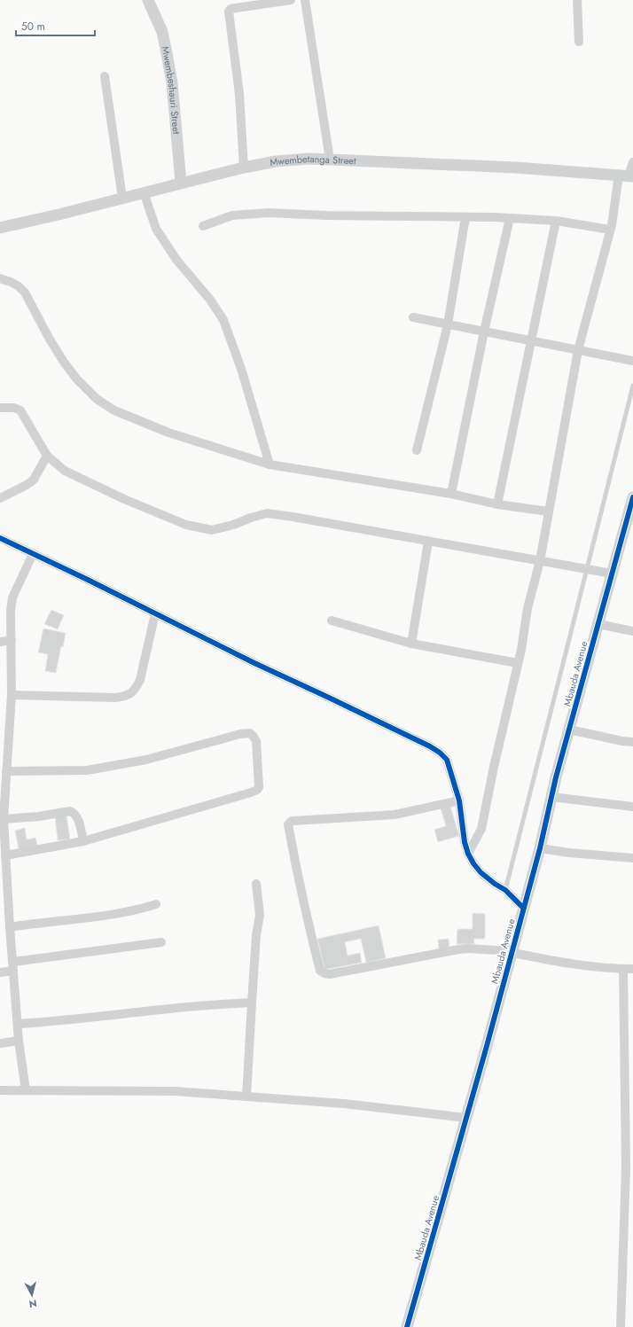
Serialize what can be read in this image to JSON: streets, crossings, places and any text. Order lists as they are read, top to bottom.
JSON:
{
  "streets": {
    "street": ["Mwembeshauri Street", "Mwembetanga Street", "Mbauda Avenue"]
  },
  "crossings": [
    ["Mwembeshauri Street", "Mwembetanga Street"]
  ],
  "scale_bar": "50 m",
  "north": "bottom"
}
